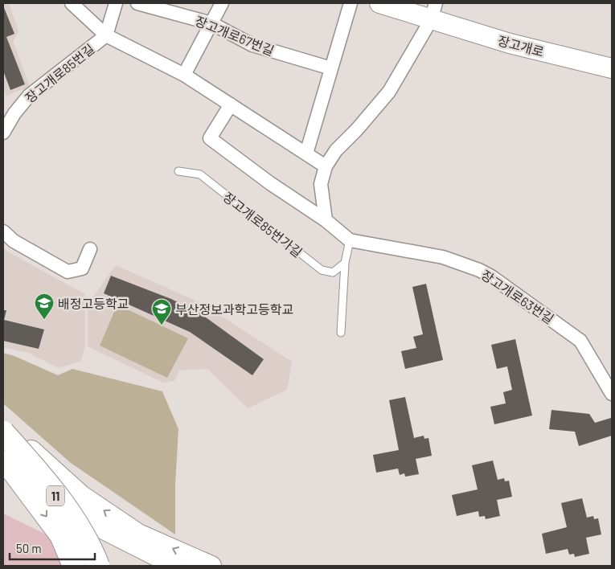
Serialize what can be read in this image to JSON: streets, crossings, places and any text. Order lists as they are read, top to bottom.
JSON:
{
  "streets": {
    "highway": ["11"],
    "main road": ["장고개로"],
    "street": ["장고개로67번길", "장고개로85번길", "장고개로63번길"],
    "lane": ["장고개로85번가길"]
  },
  "crossings": [
    ["장고개로85번길", "장고개로63번길"]
  ],
  "places": {
    "school or university": ["배정고등학교", "부산정보과학고등학교"]
  },
  "scale_bar": "50 m"
}
